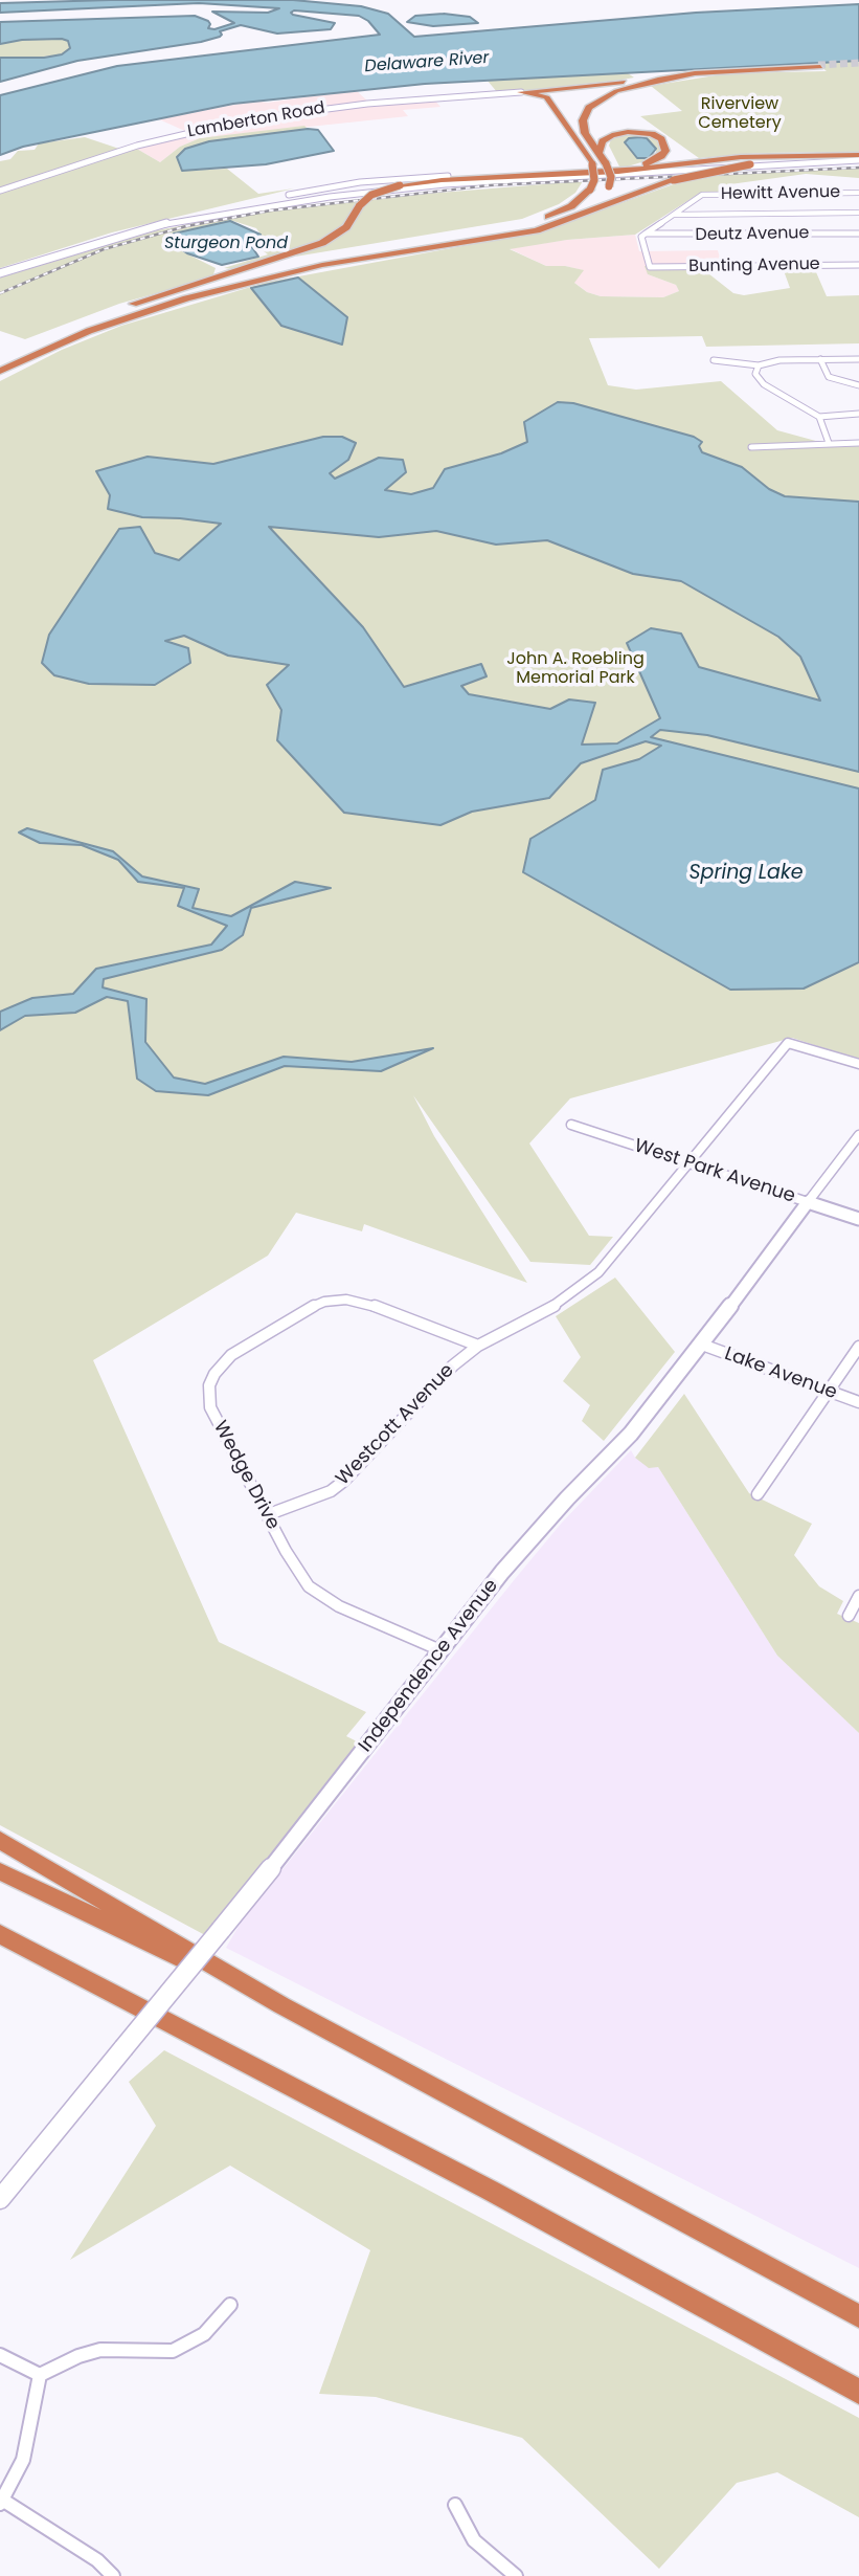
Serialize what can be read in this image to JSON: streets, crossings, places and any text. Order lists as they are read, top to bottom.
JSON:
{
  "streets": {
    "street": [
      "Lamberton Road",
      "Hewitt Avenue",
      "Deutz Avenue",
      "Bunting Avenue",
      "West Park Avenue",
      "Lake Avenue",
      "Westcott Avenue",
      "Wedge Drive",
      "Independence Avenue"
    ]
  },
  "crossings": [
    ["Deutz Avenue", "Bunting Avenue"],
    ["West Park Avenue", "Westcott Avenue"],
    ["West Park Avenue", "Independence Avenue"],
    ["Lake Avenue", "Independence Avenue"],
    ["Westcott Avenue", "Wedge Drive"],
    ["Wedge Drive", "Independence Avenue"]
  ],
  "water": ["Delaware River", "Sturgeon Pond", "Spring Lake"],
  "parks": ["Riverview Cemetery", "John A. Roebling Memorial Park"]
}
